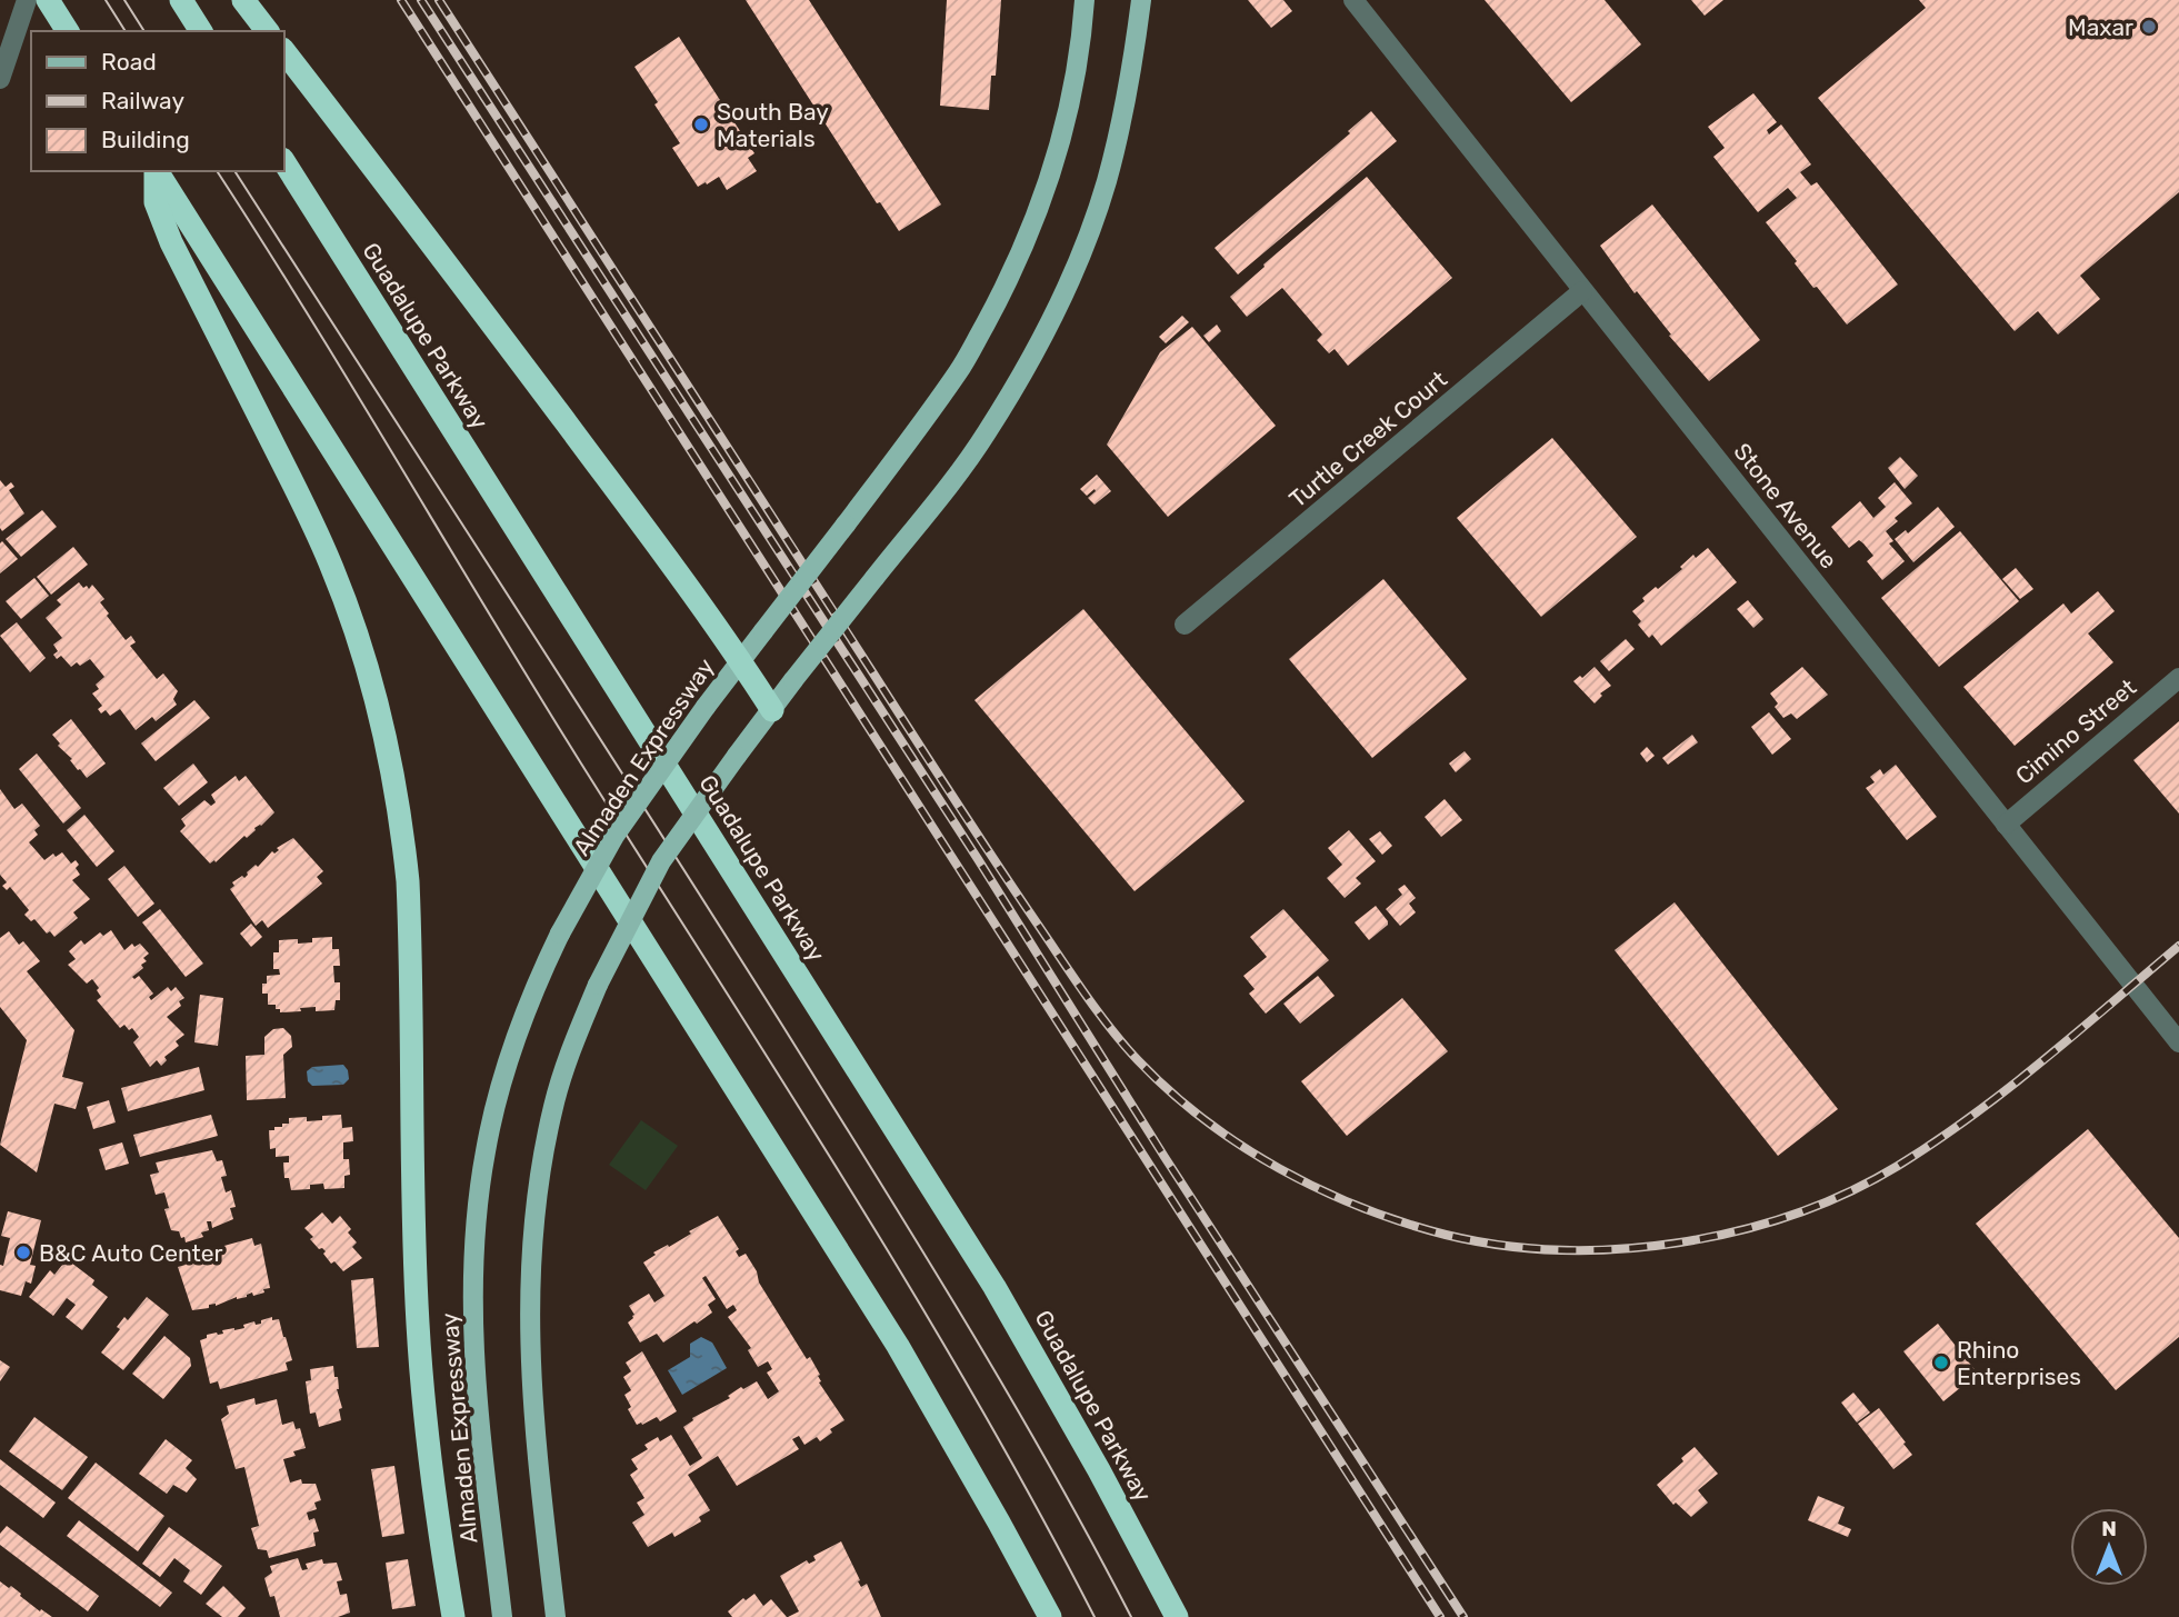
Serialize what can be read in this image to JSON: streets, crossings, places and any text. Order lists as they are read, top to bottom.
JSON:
{
  "streets": {
    "highway": ["Guadalupe Parkway"],
    "main road": ["Almaden Expressway"],
    "street": ["Turtle Creek Court", "Stone Avenue", "Cimino Street"]
  },
  "crossings": [
    ["Turtle Creek Court", "Stone Avenue"],
    ["Stone Avenue", "Cimino Street"]
  ],
  "places": [
    "Maxar",
    "South Bay Materials",
    "B&C Auto Center",
    "Rhino Enterprises"
  ],
  "legend": ["Road", "Railway", "Building"],
  "north": "top"
}
